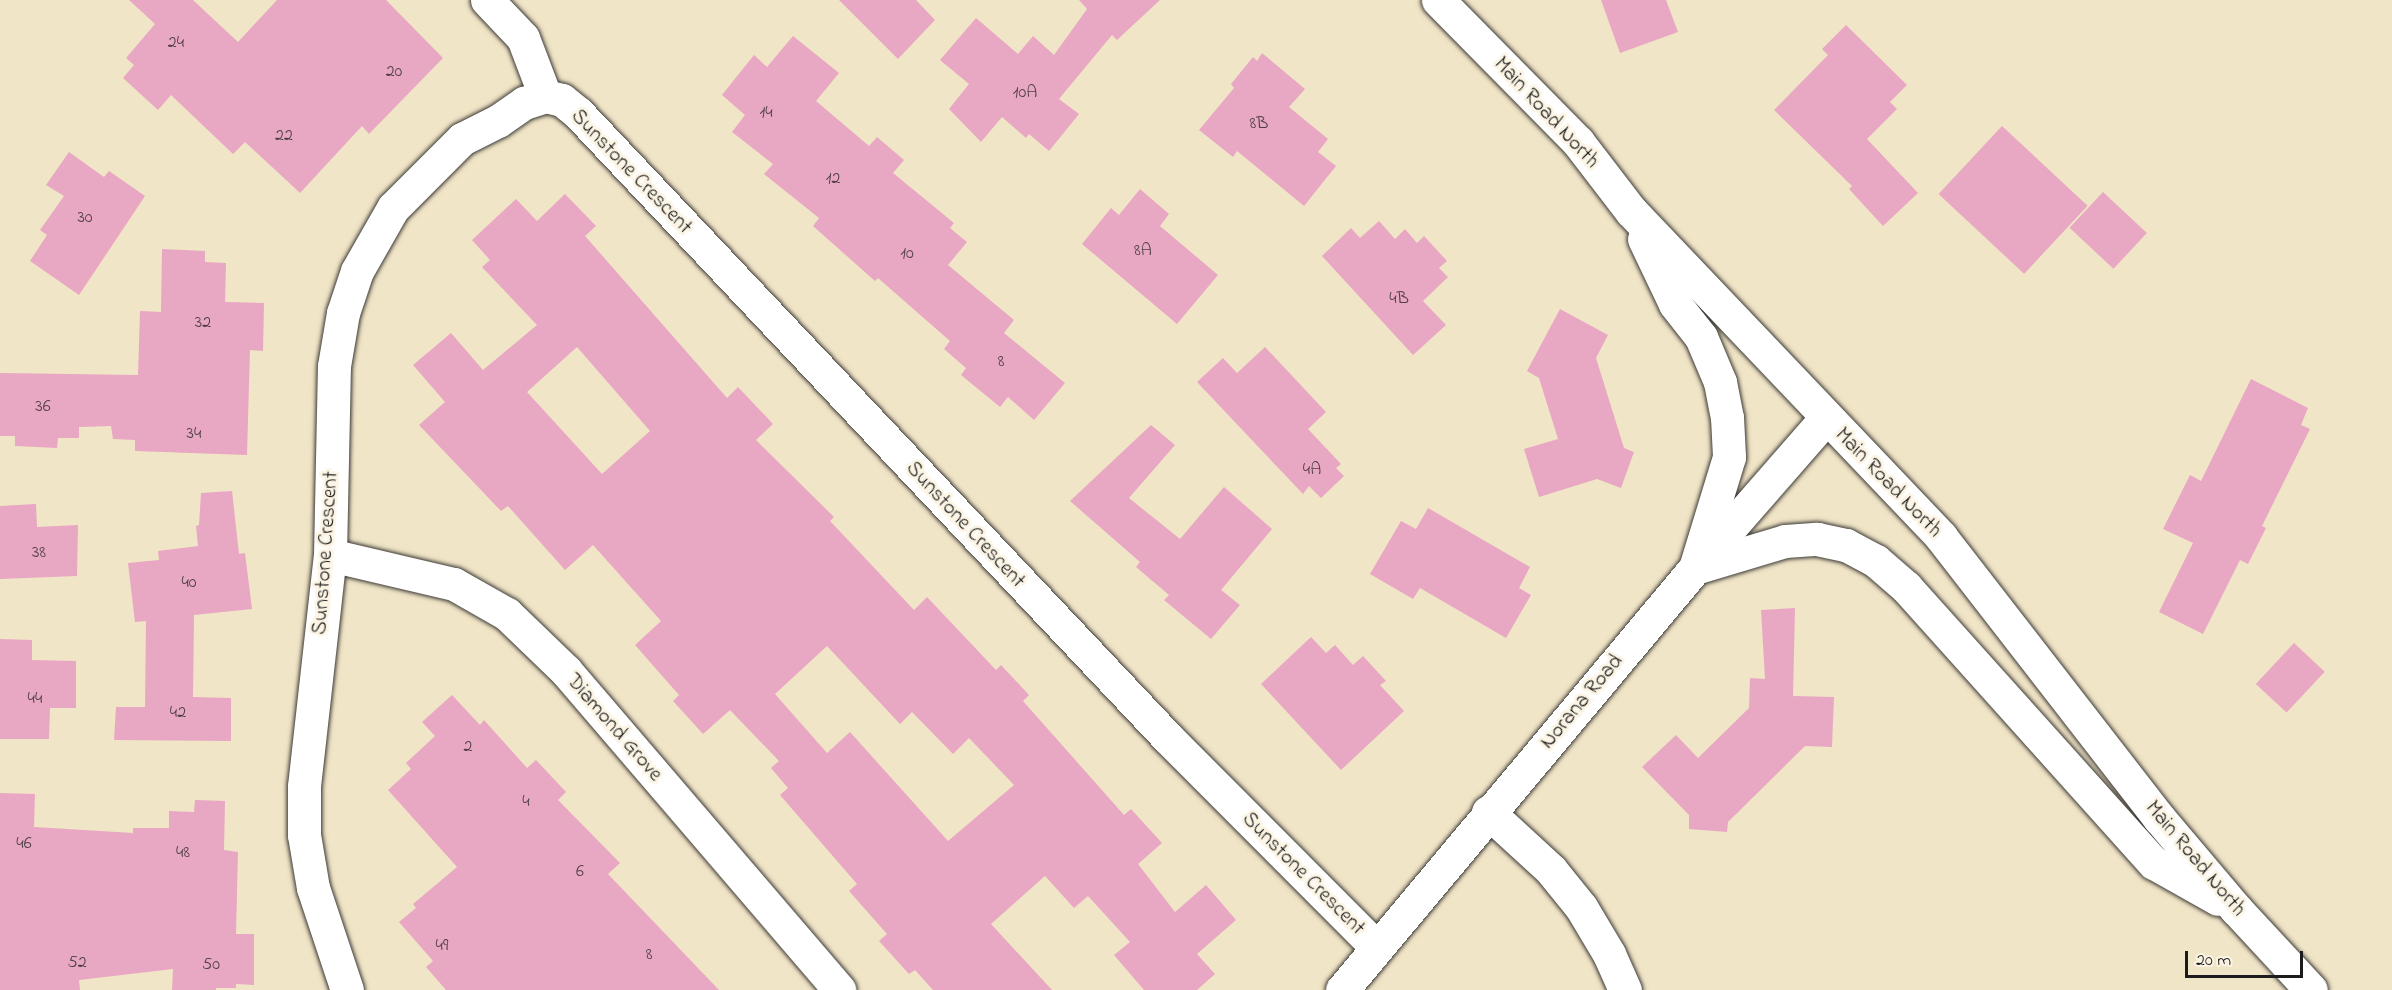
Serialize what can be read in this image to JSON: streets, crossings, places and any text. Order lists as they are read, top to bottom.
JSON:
{
  "streets": {
    "main road": [
      "Main Road North",
      "Sunstone Crescent",
      "Norana Road",
      "Diamond Grove"
    ]
  },
  "crossings": [
    ["Main Road North", "Norana Road"],
    ["Sunstone Crescent", "Norana Road"],
    ["Sunstone Crescent", "Diamond Grove"]
  ],
  "house_numbers": [
    "24",
    "20",
    "10A",
    "14",
    "8B",
    "22",
    "12",
    "30",
    "8A",
    "10",
    "4B",
    "32",
    "8",
    "36",
    "34",
    "4A",
    "38",
    "40",
    "44",
    "42",
    "2",
    "4",
    "46",
    "48",
    "6",
    "49",
    "8",
    "52",
    "50"
  ],
  "scale_bar": "20 m"
}
